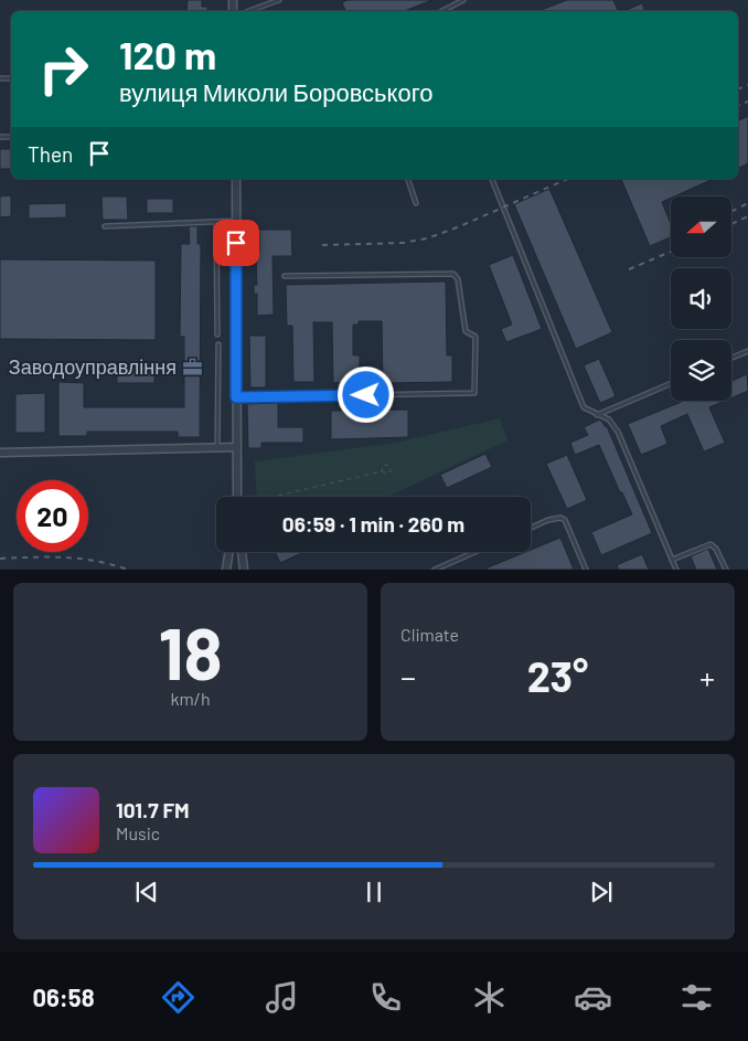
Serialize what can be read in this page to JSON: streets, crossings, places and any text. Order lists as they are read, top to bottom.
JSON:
{
  "places": {
    "office": ["Заводоуправління"]
  },
  "north": "left",
  "page": {
    "turn": ["120 m", "вулиця Миколи Боровського"],
    "then": "Then",
    "limit": "20",
    "trip": "06:59 · 1 min · 260 m",
    "tile": [
      ["18", "km/h"],
      "Climate"
    ],
    "heat": ["−", "23°", "+"],
    "song": ["101.7 FM", "Music"],
    "tabs": "06:58"
  }
}
